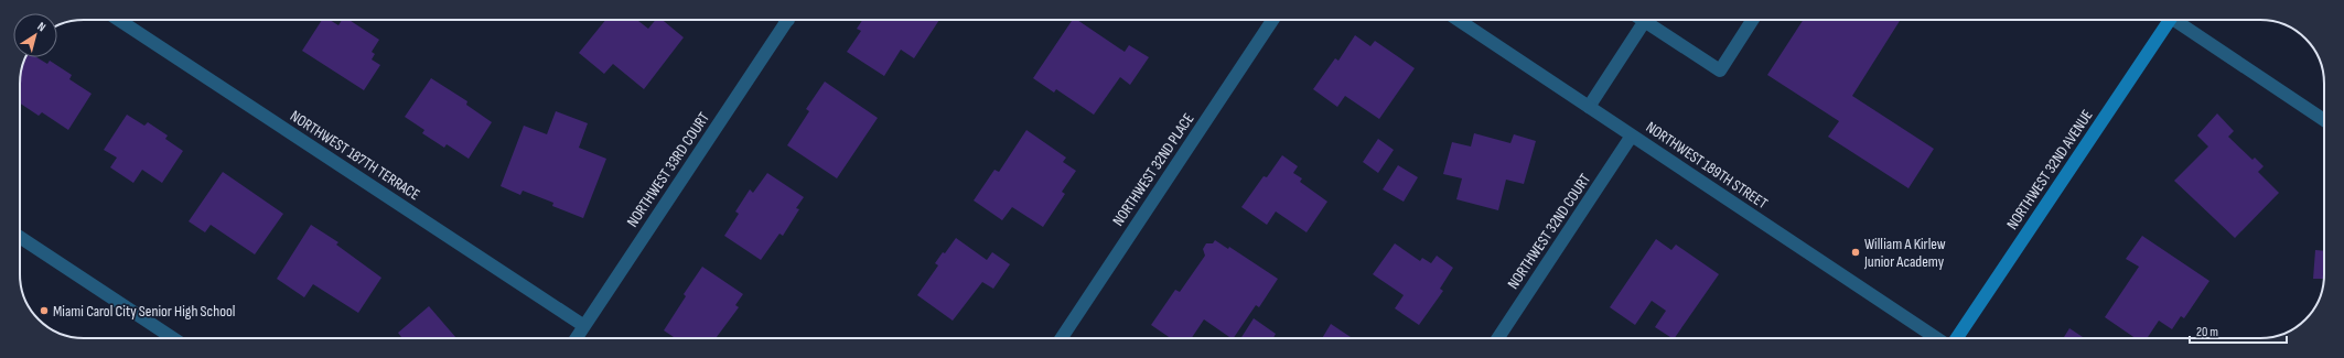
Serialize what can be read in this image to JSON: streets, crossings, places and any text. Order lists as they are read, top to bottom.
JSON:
{
  "streets": {
    "street": [
      "NORTHWEST 187TH TERRACE",
      "NORTHWEST 189TH STREET",
      "NORTHWEST 33RD COURT",
      "NORTHWEST 32ND PLACE",
      "NORTHWEST 32ND AVENUE",
      "NORTHWEST 32ND COURT"
    ]
  },
  "crossings": [
    ["NORTHWEST 187TH TERRACE", "NORTHWEST 33RD COURT"],
    ["NORTHWEST 189TH STREET", "NORTHWEST 32ND COURT"]
  ],
  "places": ["William A Kirlew Junior Academy", "Miami Carol City Senior High School"],
  "scale_bar": "20 m",
  "north": "top right"
}
